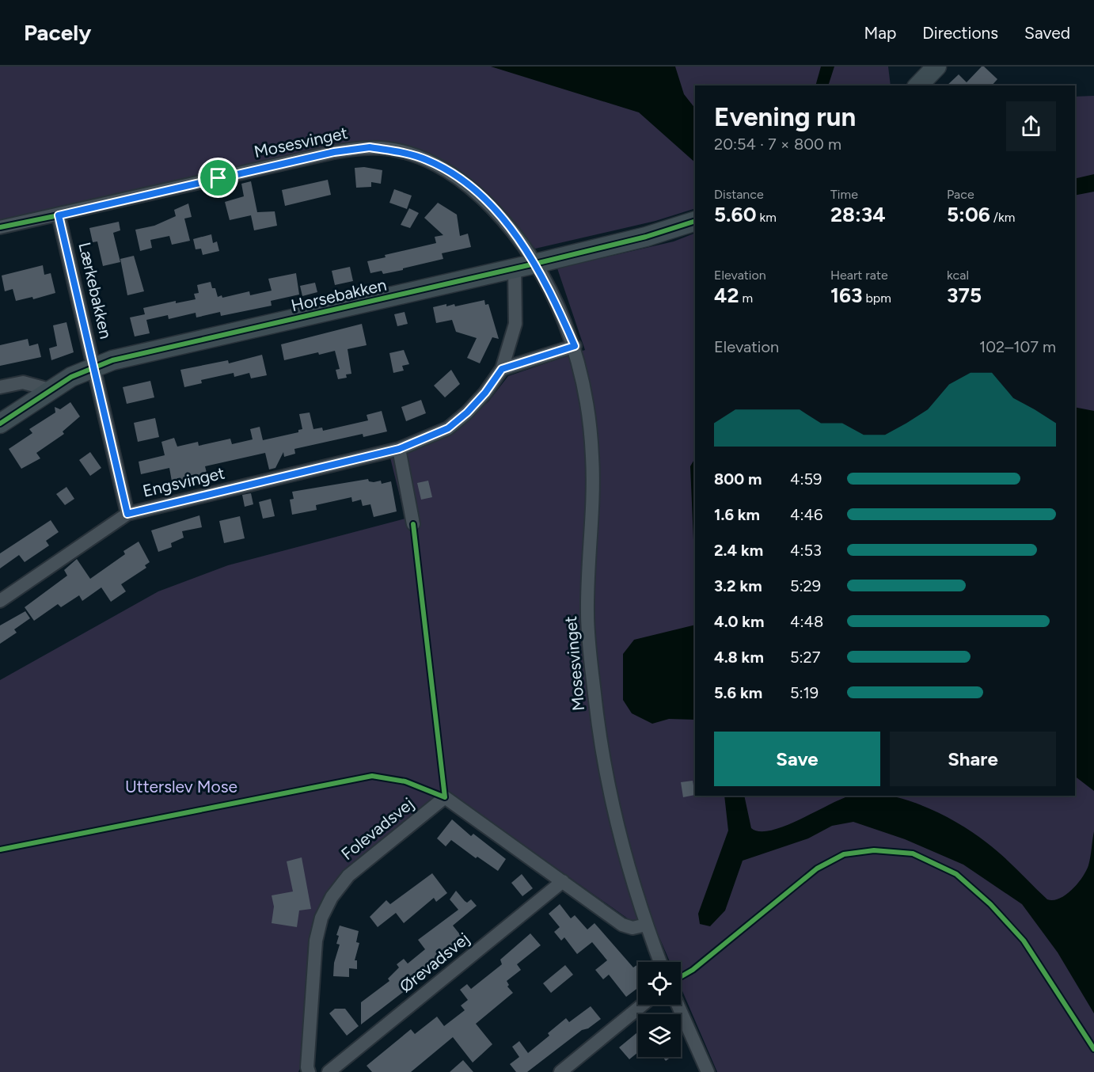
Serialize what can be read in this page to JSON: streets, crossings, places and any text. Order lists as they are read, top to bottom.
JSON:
{
  "streets": {
    "street": [
      "Mosesvinget",
      "Lærkebakken",
      "Horsebakken",
      "Engsvinget",
      "Folevadsvej",
      "Ørevadsvej"
    ]
  },
  "crossings": [
    ["Mosesvinget", "Lærkebakken"],
    ["Mosesvinget", "Horsebakken"],
    ["Mosesvinget", "Folevadsvej"],
    ["Lærkebakken", "Horsebakken"],
    ["Lærkebakken", "Engsvinget"],
    ["Horsebakken", "Engsvinget"],
    ["Folevadsvej", "Ørevadsvej"]
  ],
  "parks": ["Utterslev Mose"],
  "page": {
    "header": "Pacely",
    "nav": ["Map", "Directions", "Saved"],
    "heading": ["Evening run", "20:54 · 7 × 800 m"],
    "stats": [
      ["Distance", "5.60 km"],
      ["Time", "28:34"],
      ["Pace", "5:06 /km"],
      ["Elevation", "42 m"],
      ["Heart rate", "163 bpm"],
      ["kcal", "375"]
    ],
    "chart": ["Elevation", "102–107 m"],
    "list": [
      {
        "name": "800 m",
        "note": "4:59"
      },
      {
        "name": "1.6 km",
        "note": "4:46"
      },
      {
        "name": "2.4 km",
        "note": "4:53"
      },
      {
        "name": "3.2 km",
        "note": "5:29"
      },
      {
        "name": "4.0 km",
        "note": "4:48"
      },
      {
        "name": "4.8 km",
        "note": "5:27"
      },
      {
        "name": "5.6 km",
        "note": "5:19"
      }
    ],
    "buttons": ["Save", "Share"]
  }
}
